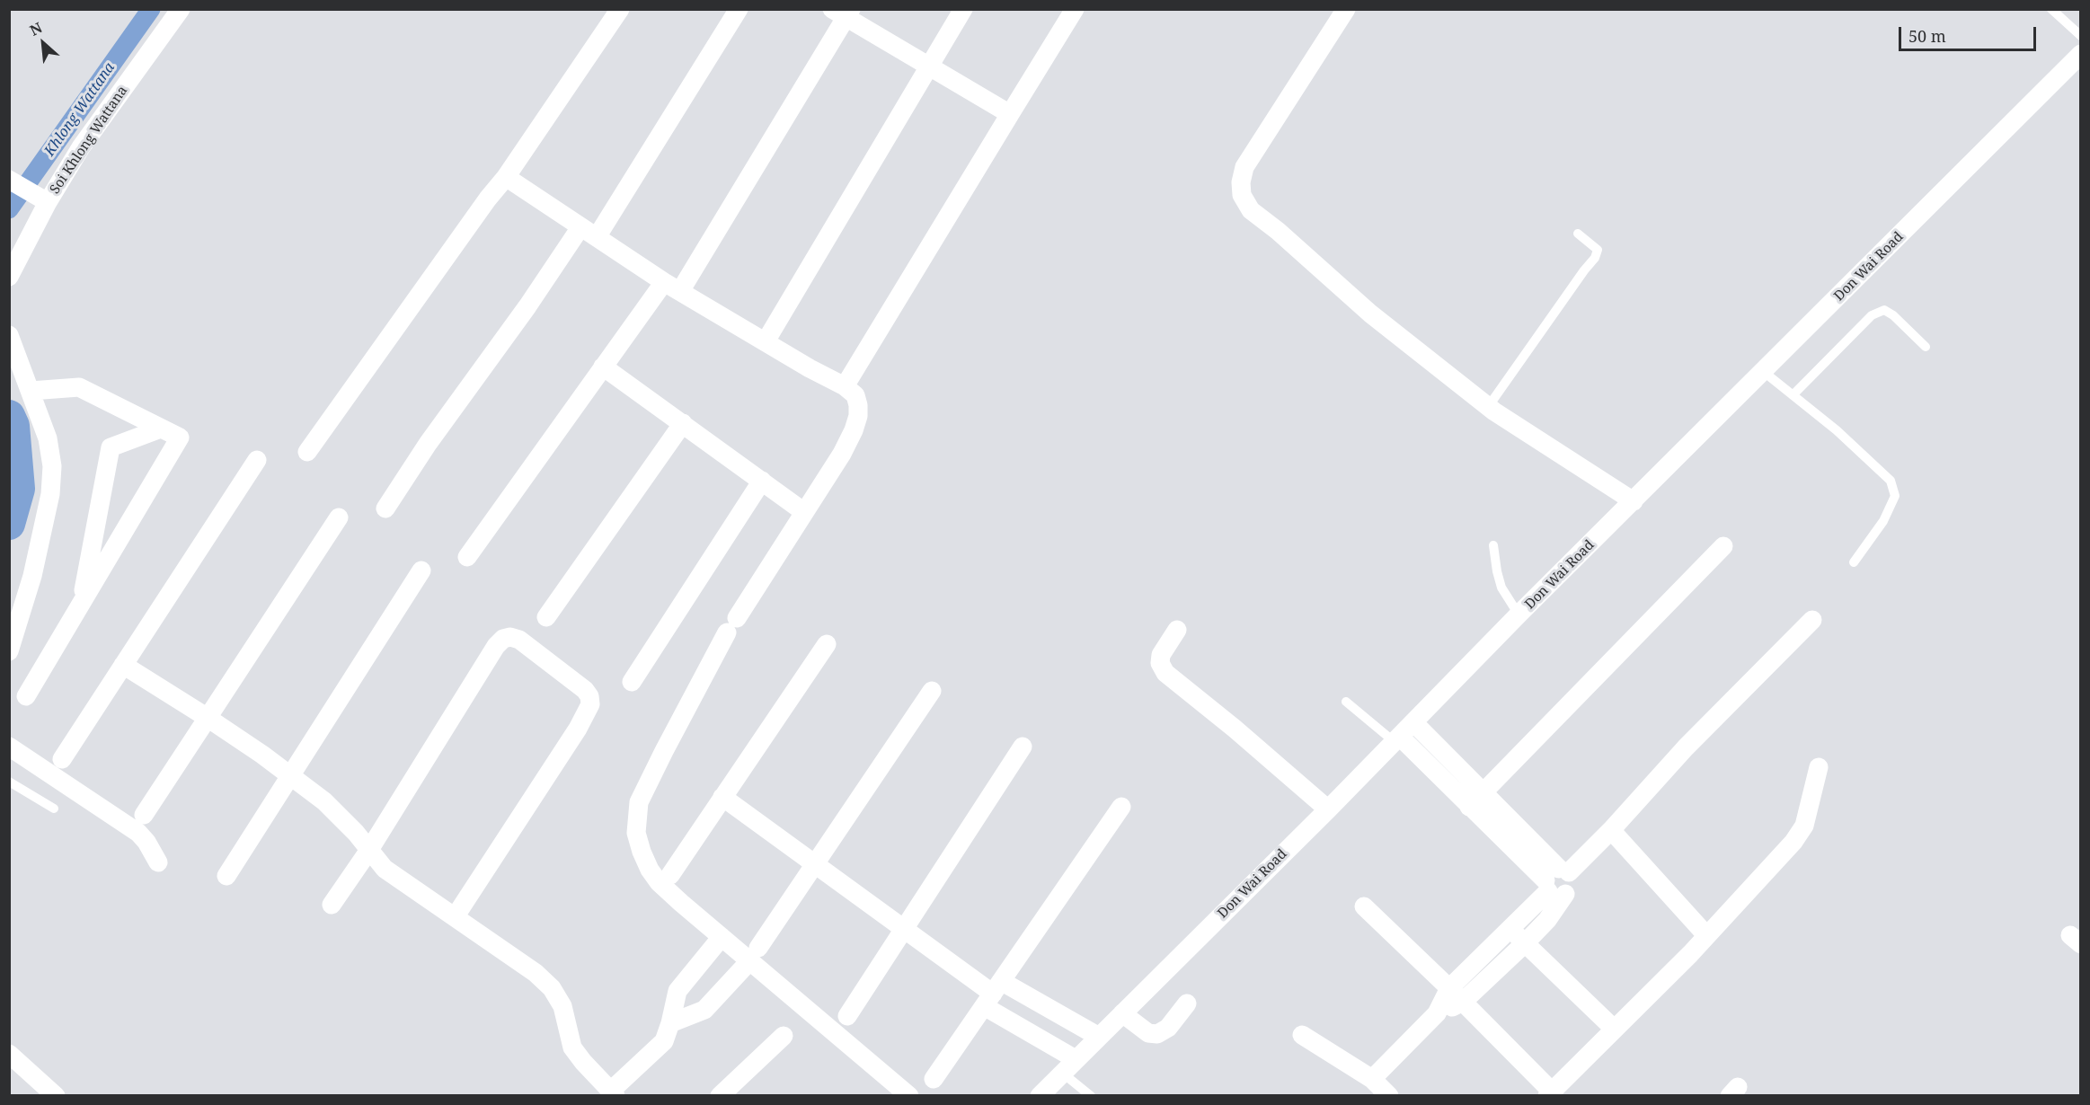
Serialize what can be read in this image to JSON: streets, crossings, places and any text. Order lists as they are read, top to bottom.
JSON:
{
  "streets": {
    "street": ["Soi Khlong Wattana", "Don Wai Road"]
  },
  "water": ["Khlong Wattana"],
  "scale_bar": "50 m",
  "north": "top left"
}
